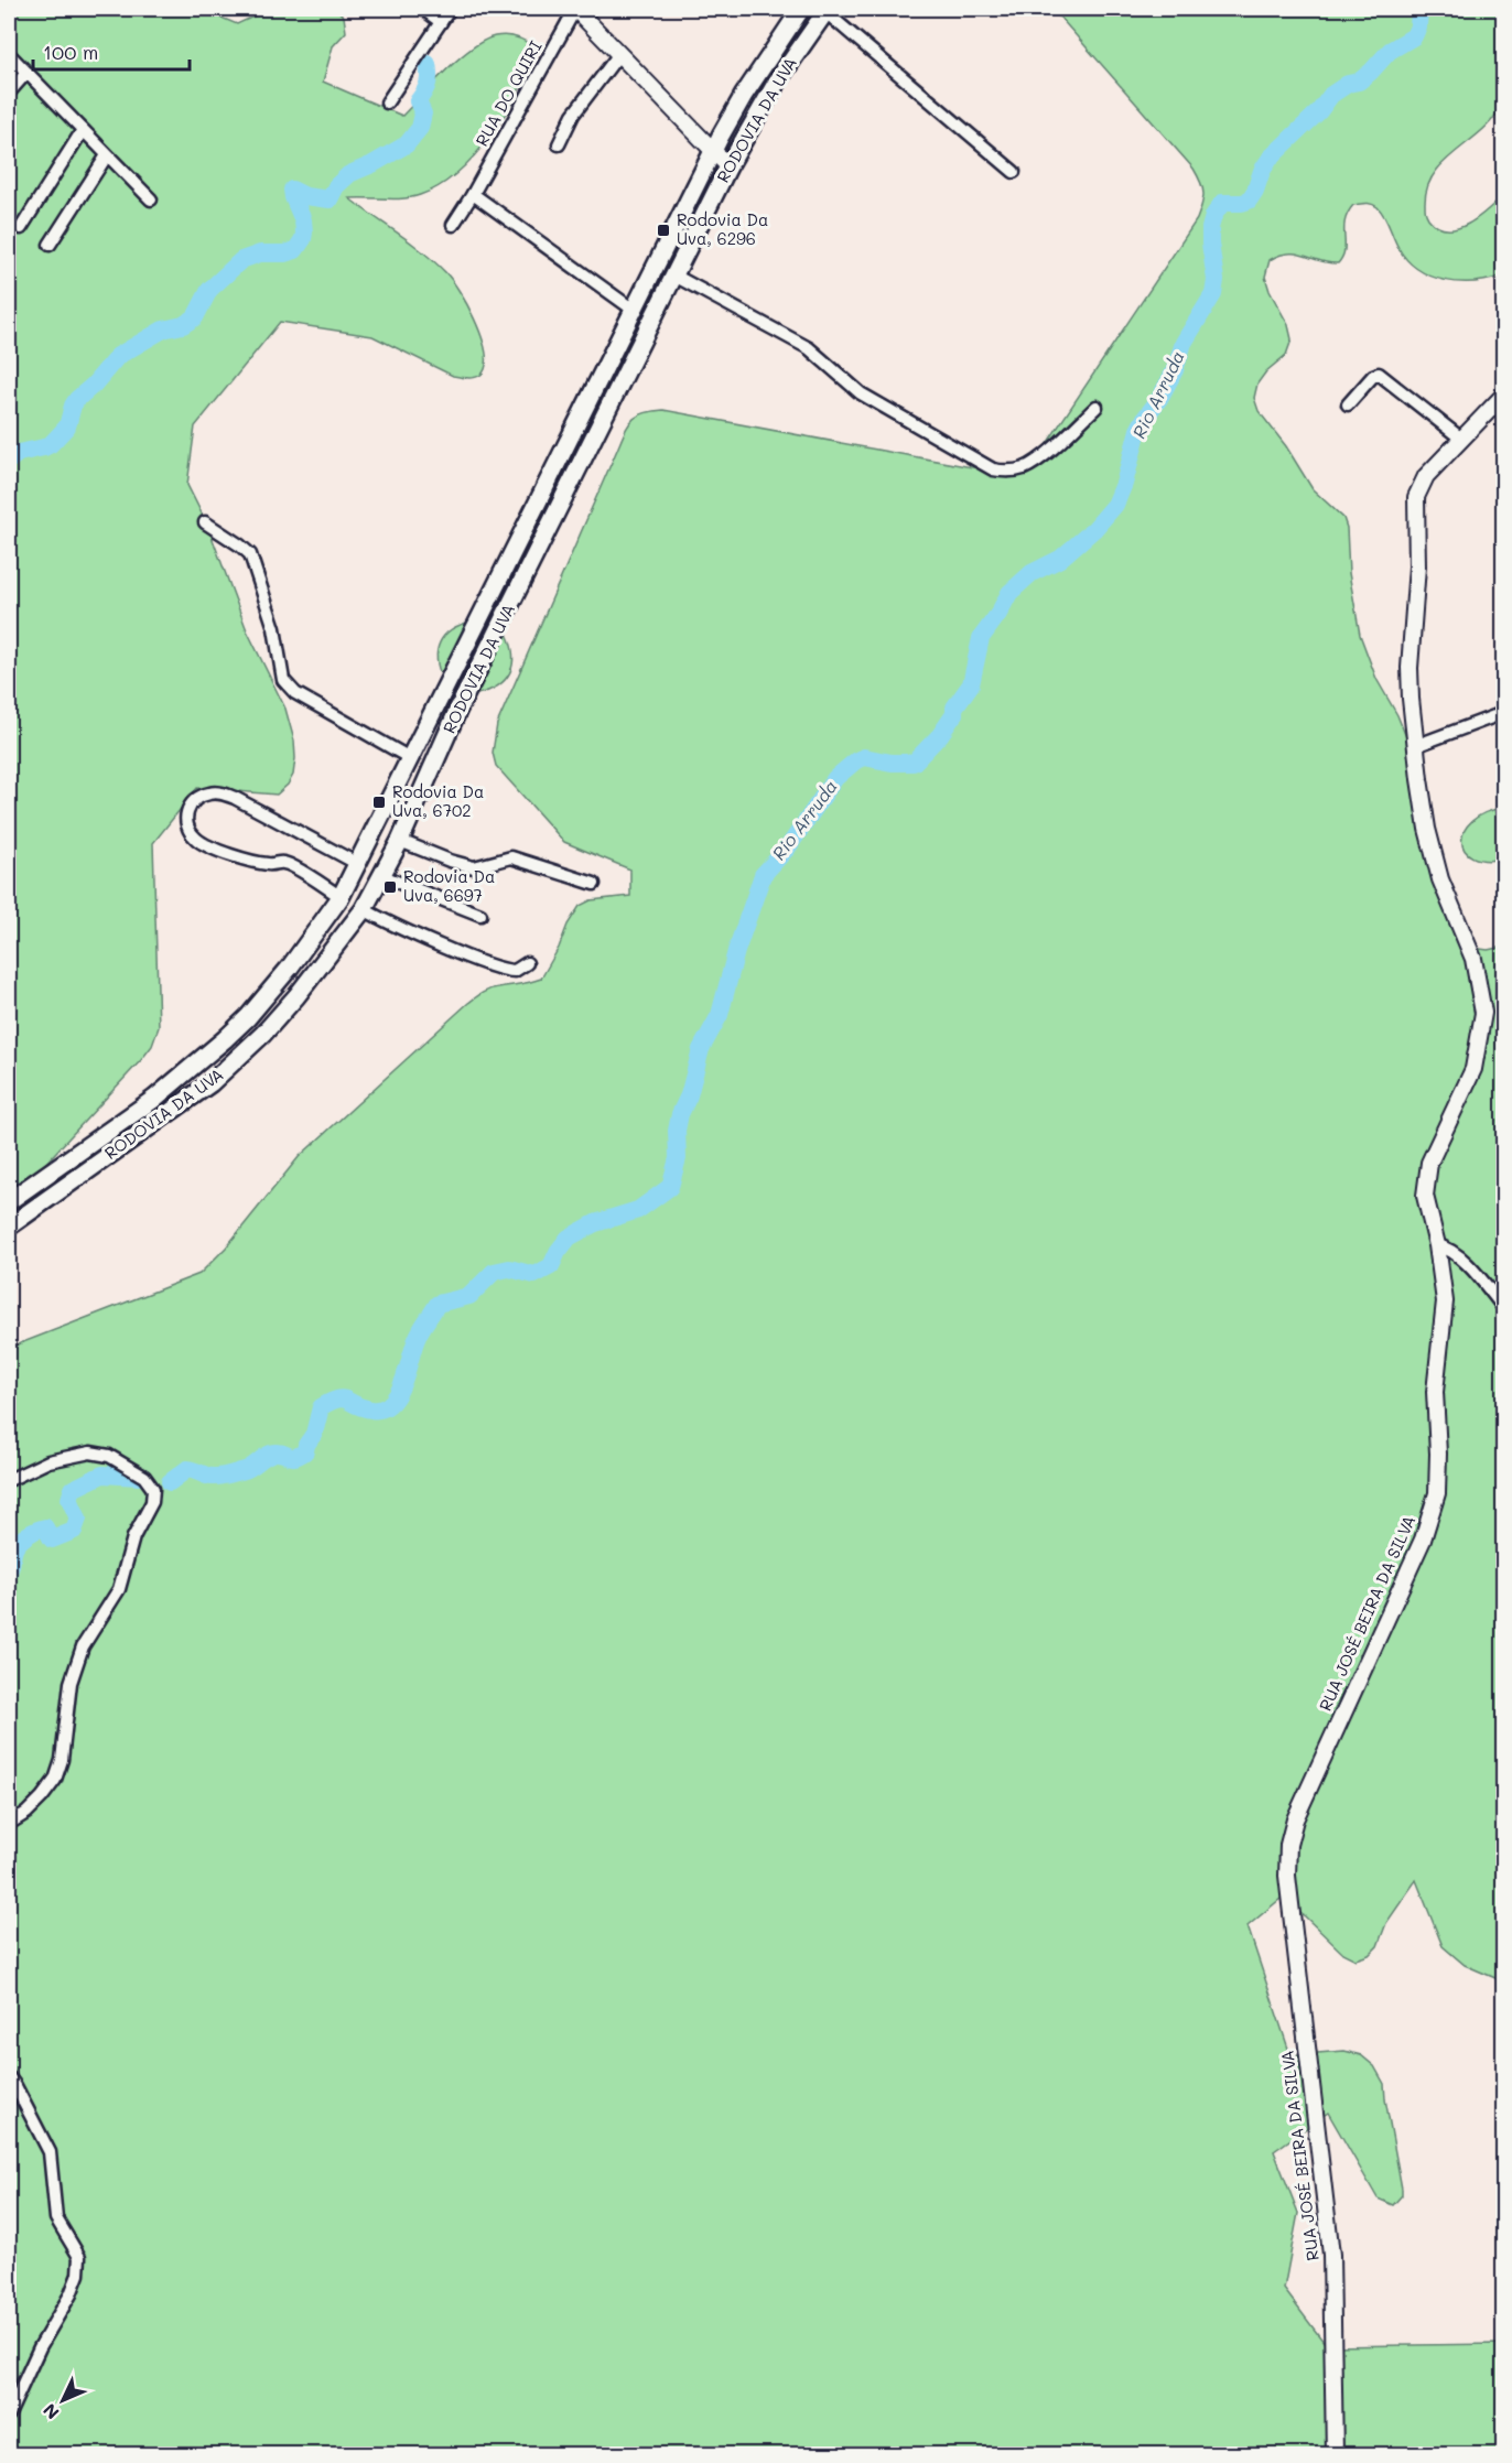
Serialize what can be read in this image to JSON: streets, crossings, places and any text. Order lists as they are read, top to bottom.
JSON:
{
  "streets": {
    "main road": ["RODOVIA DA UVA"],
    "street": ["RUA DO QUIRI", "RUA JOSÉ BEIRA DA SILVA"]
  },
  "water": ["Rio Arruda"],
  "places": {
    "transit": ["Rodovia Da Uva, 6296", "Rodovia Da Uva, 6702", "Rodovia Da Uva, 6697"]
  },
  "scale_bar": "100 m",
  "north": "bottom left"
}
